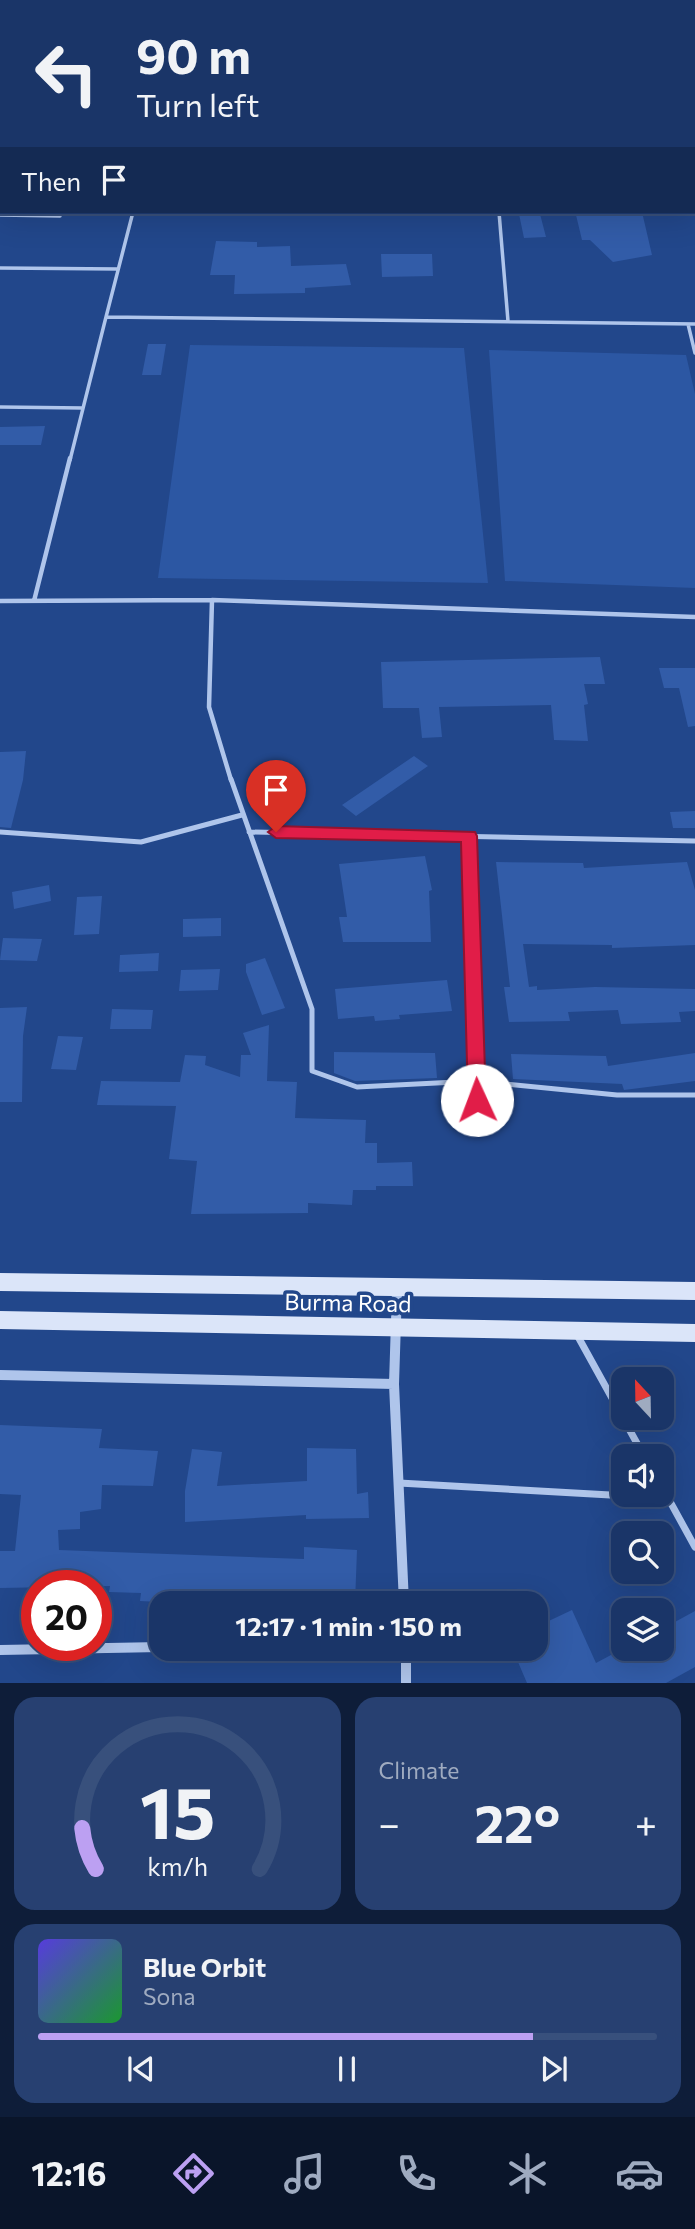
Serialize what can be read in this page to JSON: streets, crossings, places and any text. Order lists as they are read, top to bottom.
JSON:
{
  "streets": {
    "main road": ["Burma Road"]
  },
  "north": "top",
  "page": {
    "turn": ["90 m", "Turn left"],
    "then": "Then",
    "limit": "20",
    "trip": "12:17 · 1 min · 150 m",
    "tile": "Climate",
    "heat": ["−", "22°", "+"],
    "song": ["Blue Orbit", "Sona"],
    "tabs": "12:16",
    "gauge": ["15", "km/h"]
  }
}
